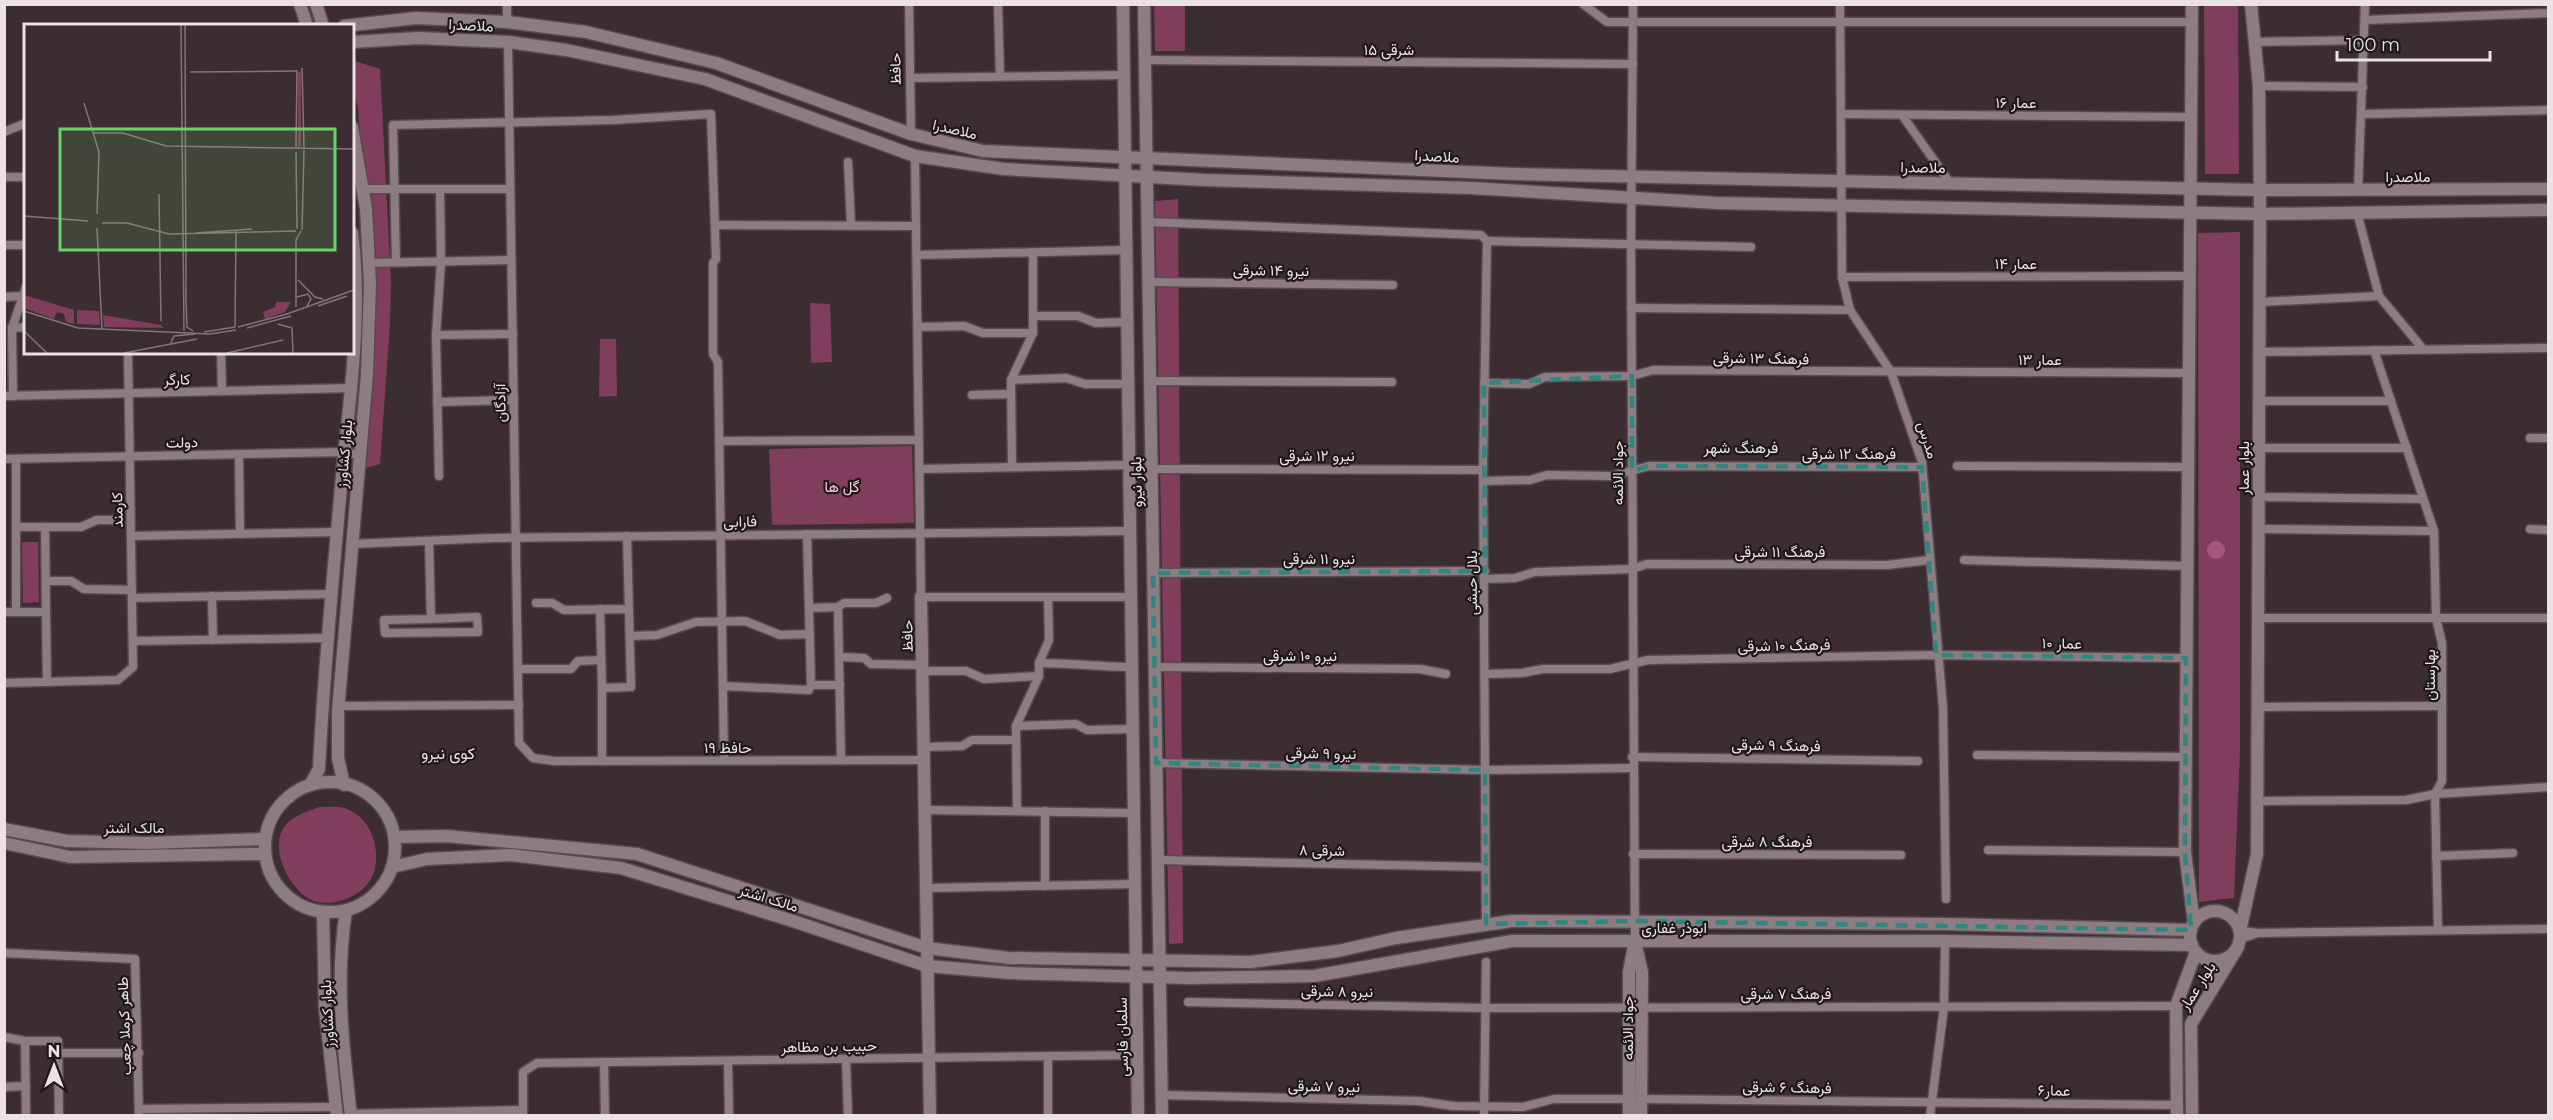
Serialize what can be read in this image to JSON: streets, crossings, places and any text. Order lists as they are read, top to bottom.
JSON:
{
  "streets": {
    "main road": [
      "ملاصدرا",
      "حافظ",
      "بلوار کشاورز",
      "بلوار عمار",
      "جواد الائمه",
      "بلوار نیرو",
      "مالک اشتر",
      "ابوذر غفاری",
      "سلمان فارسی"
    ],
    "street": [
      "۱۵ شرقی",
      "عمار ۱۶",
      "عمار ۱۴",
      "نیرو ۱۴ شرقی",
      "فرهنگ ۱۳ شرقی",
      "عمار ۱۳",
      "کارگر",
      "آزادگان",
      "مدرس",
      "دولت",
      "فرهنگ ۱۲ شرقی",
      "نیرو ۱۲ شرقی",
      "کارمند",
      "فارابی",
      "فرهنگ ۱۱ شرقی",
      "نیرو ۱۱ شرقی",
      "بلال حبشی",
      "عمار ۱۰",
      "فرهنگ ۱۰ شرقی",
      "نیرو ۱۰ شرقی",
      "بهارستان",
      "فرهنگ ۹ شرقی",
      "حافظ ۱۹",
      "نیرو ۹ شرقی",
      "فرهنگ ۸ شرقی",
      "۸ شرقی",
      "نیرو ۸ شرقی",
      "فرهنگ ۷ شرقی",
      "طاهر کرملا چعب",
      "حبیب بن مظاهر",
      "نیرو ۷ شرقی",
      "فرهنگ ۶ شرقی",
      "عمار۶"
    ]
  },
  "crossings": [
    ["ملاصدرا", "حافظ"],
    ["ملاصدرا", "آزادگان"],
    ["ملاصدرا", "مدرس"],
    ["ملاصدرا", "بلوار عمار"],
    ["ملاصدرا", "جواد الائمه"],
    ["ملاصدرا", "بلوار نیرو"],
    ["۱۵ شرقی", "جواد الائمه"],
    ["۱۵ شرقی", "بلوار نیرو"],
    ["حافظ", "فارابی"],
    ["حافظ", "حافظ ۱۹"],
    ["حافظ", "مالک اشتر"],
    ["حافظ", "حبیب بن مظاهر"],
    ["عمار ۱۶", "مدرس"],
    ["عمار ۱۴", "مدرس"],
    ["نیرو ۱۴ شرقی", "بلوار نیرو"],
    ["فرهنگ ۱۳ شرقی", "عمار ۱۳"],
    ["فرهنگ ۱۳ شرقی", "مدرس"],
    ["فرهنگ ۱۳ شرقی", "جواد الائمه"],
    ["فرهنگ ۱۳ شرقی", "بلال حبشی"],
    ["عمار ۱۳", "مدرس"],
    ["کارگر", "بلوار کشاورز"],
    ["کارگر", "کارمند"],
    ["آزادگان", "فارابی"],
    ["آزادگان", "حافظ ۱۹"],
    ["مدرس", "فرهنگ ۱۲ شرقی"],
    ["مدرس", "فرهنگ ۱۱ شرقی"],
    ["مدرس", "عمار ۱۰"],
    ["مدرس", "فرهنگ ۱۰ شرقی"],
    ["دولت", "بلوار کشاورز"],
    ["دولت", "کارمند"],
    ["فرهنگ ۱۲ شرقی", "جواد الائمه"],
    ["فرهنگ ۱۲ شرقی", "بلال حبشی"],
    ["بلوار کشاورز", "فارابی"],
    ["بلوار کشاورز", "مالک اشتر"],
    ["نیرو ۱۲ شرقی", "بلوار نیرو"],
    ["نیرو ۱۲ شرقی", "بلال حبشی"],
    ["بلوار عمار", "ابوذر غفاری"],
    ["بلوار عمار", "فرهنگ ۷ شرقی"],
    ["بلوار عمار", "عمار۶"],
    ["جواد الائمه", "فرهنگ ۱۱ شرقی"],
    ["جواد الائمه", "فرهنگ ۱۰ شرقی"],
    ["جواد الائمه", "فرهنگ ۹ شرقی"],
    ["جواد الائمه", "نیرو ۹ شرقی"],
    ["جواد الائمه", "فرهنگ ۸ شرقی"],
    ["جواد الائمه", "ابوذر غفاری"],
    ["جواد الائمه", "نیرو ۸ شرقی"],
    ["جواد الائمه", "فرهنگ ۷ شرقی"],
    ["جواد الائمه", "نیرو ۷ شرقی"],
    ["جواد الائمه", "فرهنگ ۶ شرقی"],
    ["بلوار نیرو", "فارابی"],
    ["بلوار نیرو", "نیرو ۱۱ شرقی"],
    ["بلوار نیرو", "نیرو ۱۰ شرقی"],
    ["بلوار نیرو", "نیرو ۹ شرقی"],
    ["بلوار نیرو", "مالک اشتر"],
    ["بلوار نیرو", "۸ شرقی"],
    ["بلوار نیرو", "ابوذر غفاری"],
    ["بلوار نیرو", "سلمان فارسی"],
    ["فرهنگ ۱۱ شرقی", "نیرو ۱۱ شرقی"],
    ["فرهنگ ۱۱ شرقی", "بلال حبشی"],
    ["نیرو ۱۱ شرقی", "بلال حبشی"],
    ["بلال حبشی", "فرهنگ ۱۰ شرقی"],
    ["بلال حبشی", "نیرو ۹ شرقی"],
    ["بلال حبشی", "۸ شرقی"],
    ["بلال حبشی", "ابوذر غفاری"],
    ["عمار ۱۰", "فرهنگ ۱۰ شرقی"],
    ["مالک اشتر", "ابوذر غفاری"],
    ["مالک اشتر", "سلمان فارسی"],
    ["ابوذر غفاری", "سلمان فارسی"],
    ["نیرو ۸ شرقی", "فرهنگ ۷ شرقی"],
    ["سلمان فارسی", "حبیب بن مظاهر"],
    ["نیرو ۷ شرقی", "فرهنگ ۶ شرقی"],
    ["فرهنگ ۶ شرقی", "عمار۶"]
  ],
  "districts": ["فرهنگ شهر", "کوی نیرو"],
  "parks": ["گل ها"],
  "scale_bar": "100 m",
  "north": "top"
}
